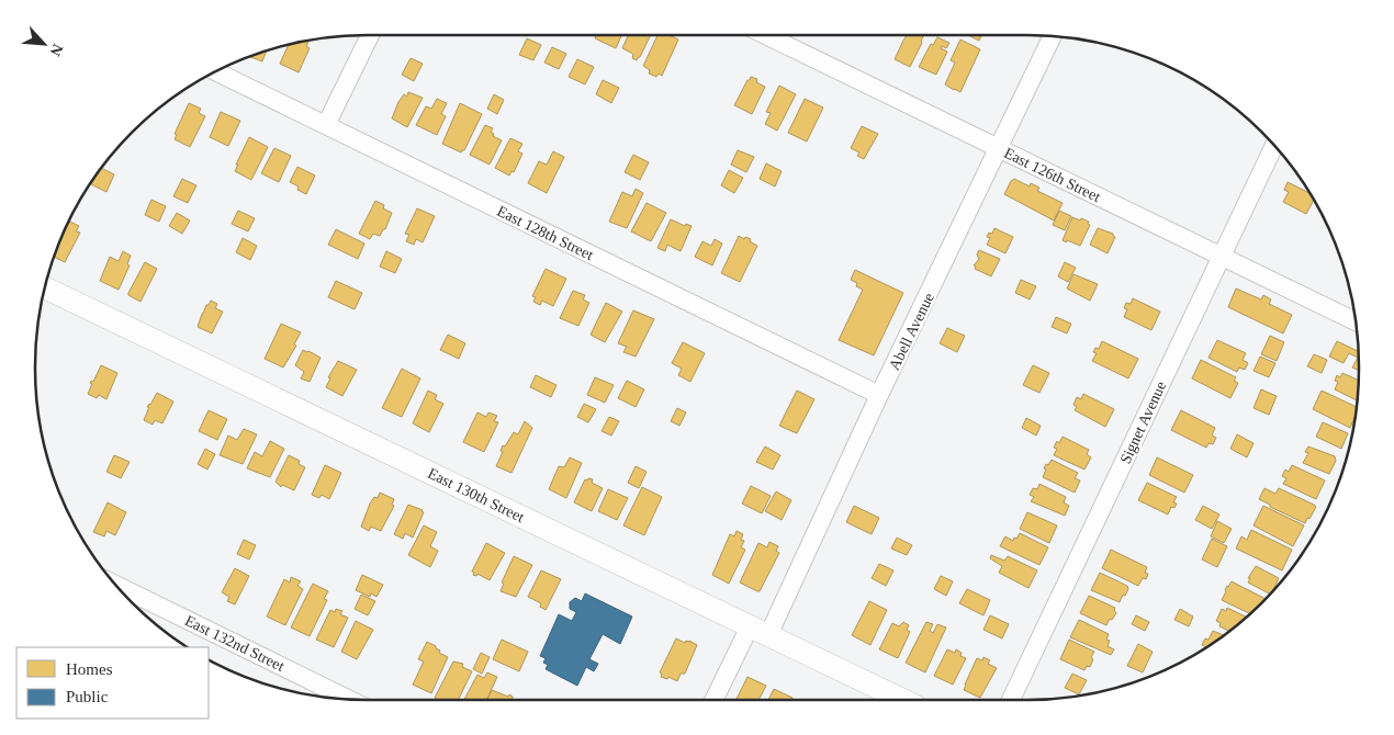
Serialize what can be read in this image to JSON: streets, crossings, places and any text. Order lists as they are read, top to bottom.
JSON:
{
  "streets": {
    "street": [
      "East 126th Street",
      "East 128th Street",
      "Abell Avenue",
      "Signet Avenue",
      "East 130th Street",
      "East 132nd Street"
    ]
  },
  "crossings": [
    ["East 126th Street", "Abell Avenue"],
    ["East 126th Street", "Signet Avenue"],
    ["East 128th Street", "Abell Avenue"],
    ["Abell Avenue", "East 130th Street"]
  ],
  "legend": ["Homes", "Public"],
  "north": "bottom right"
}
